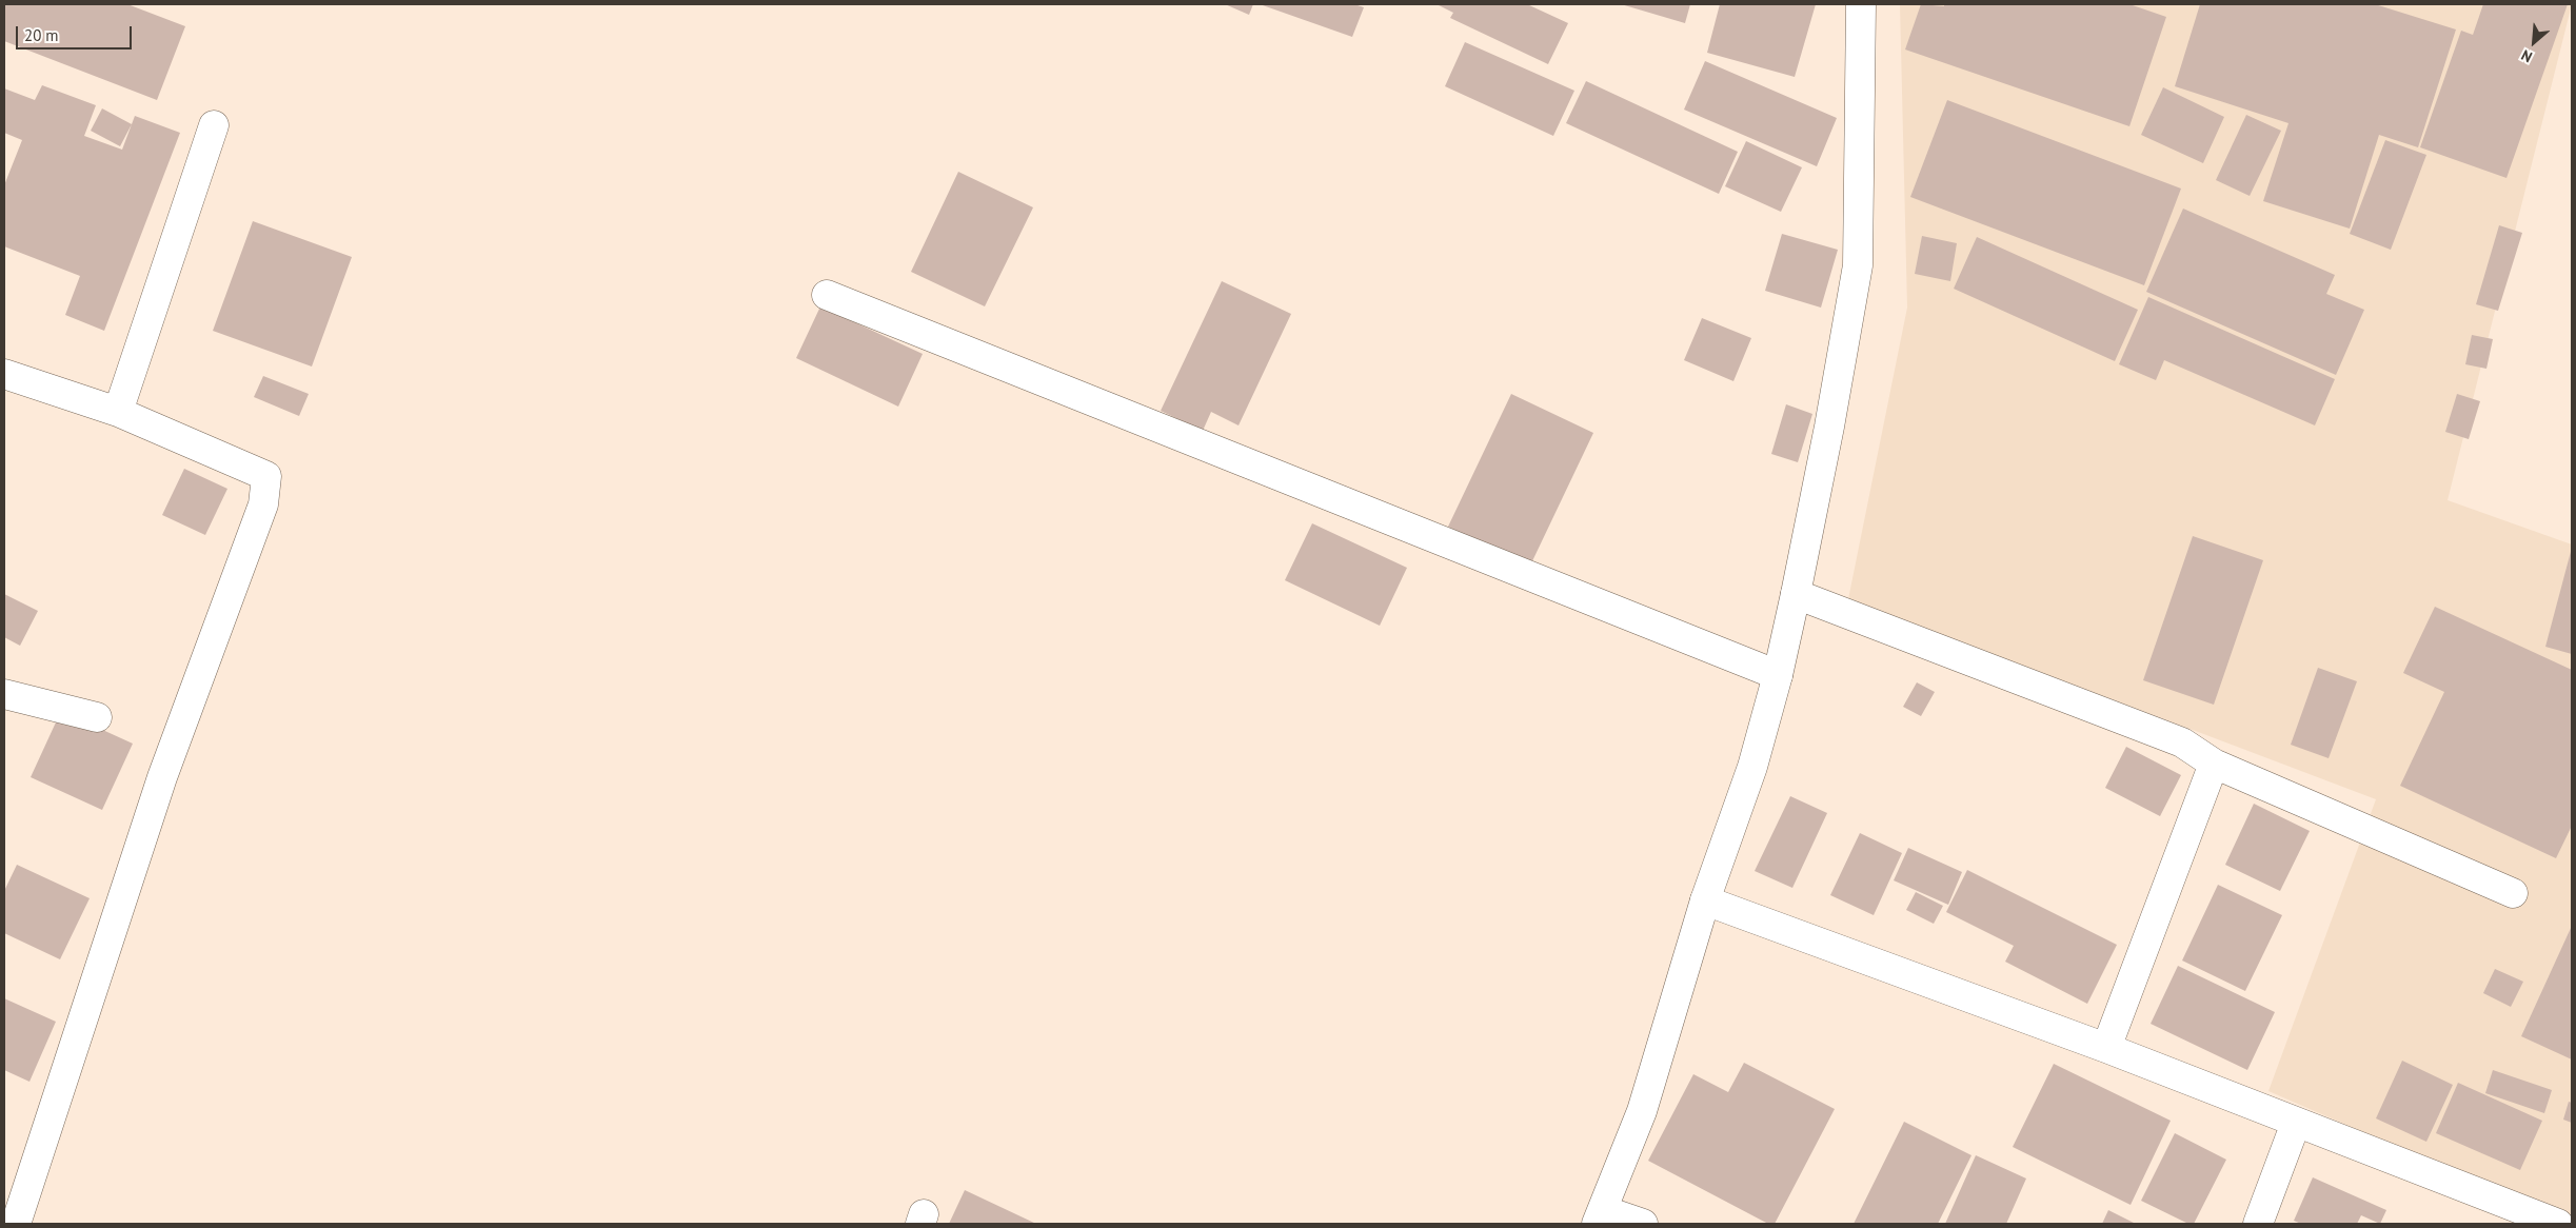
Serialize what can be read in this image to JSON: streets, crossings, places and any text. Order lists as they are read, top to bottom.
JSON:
{
  "scale_bar": "20 m",
  "north": "bottom left"
}
